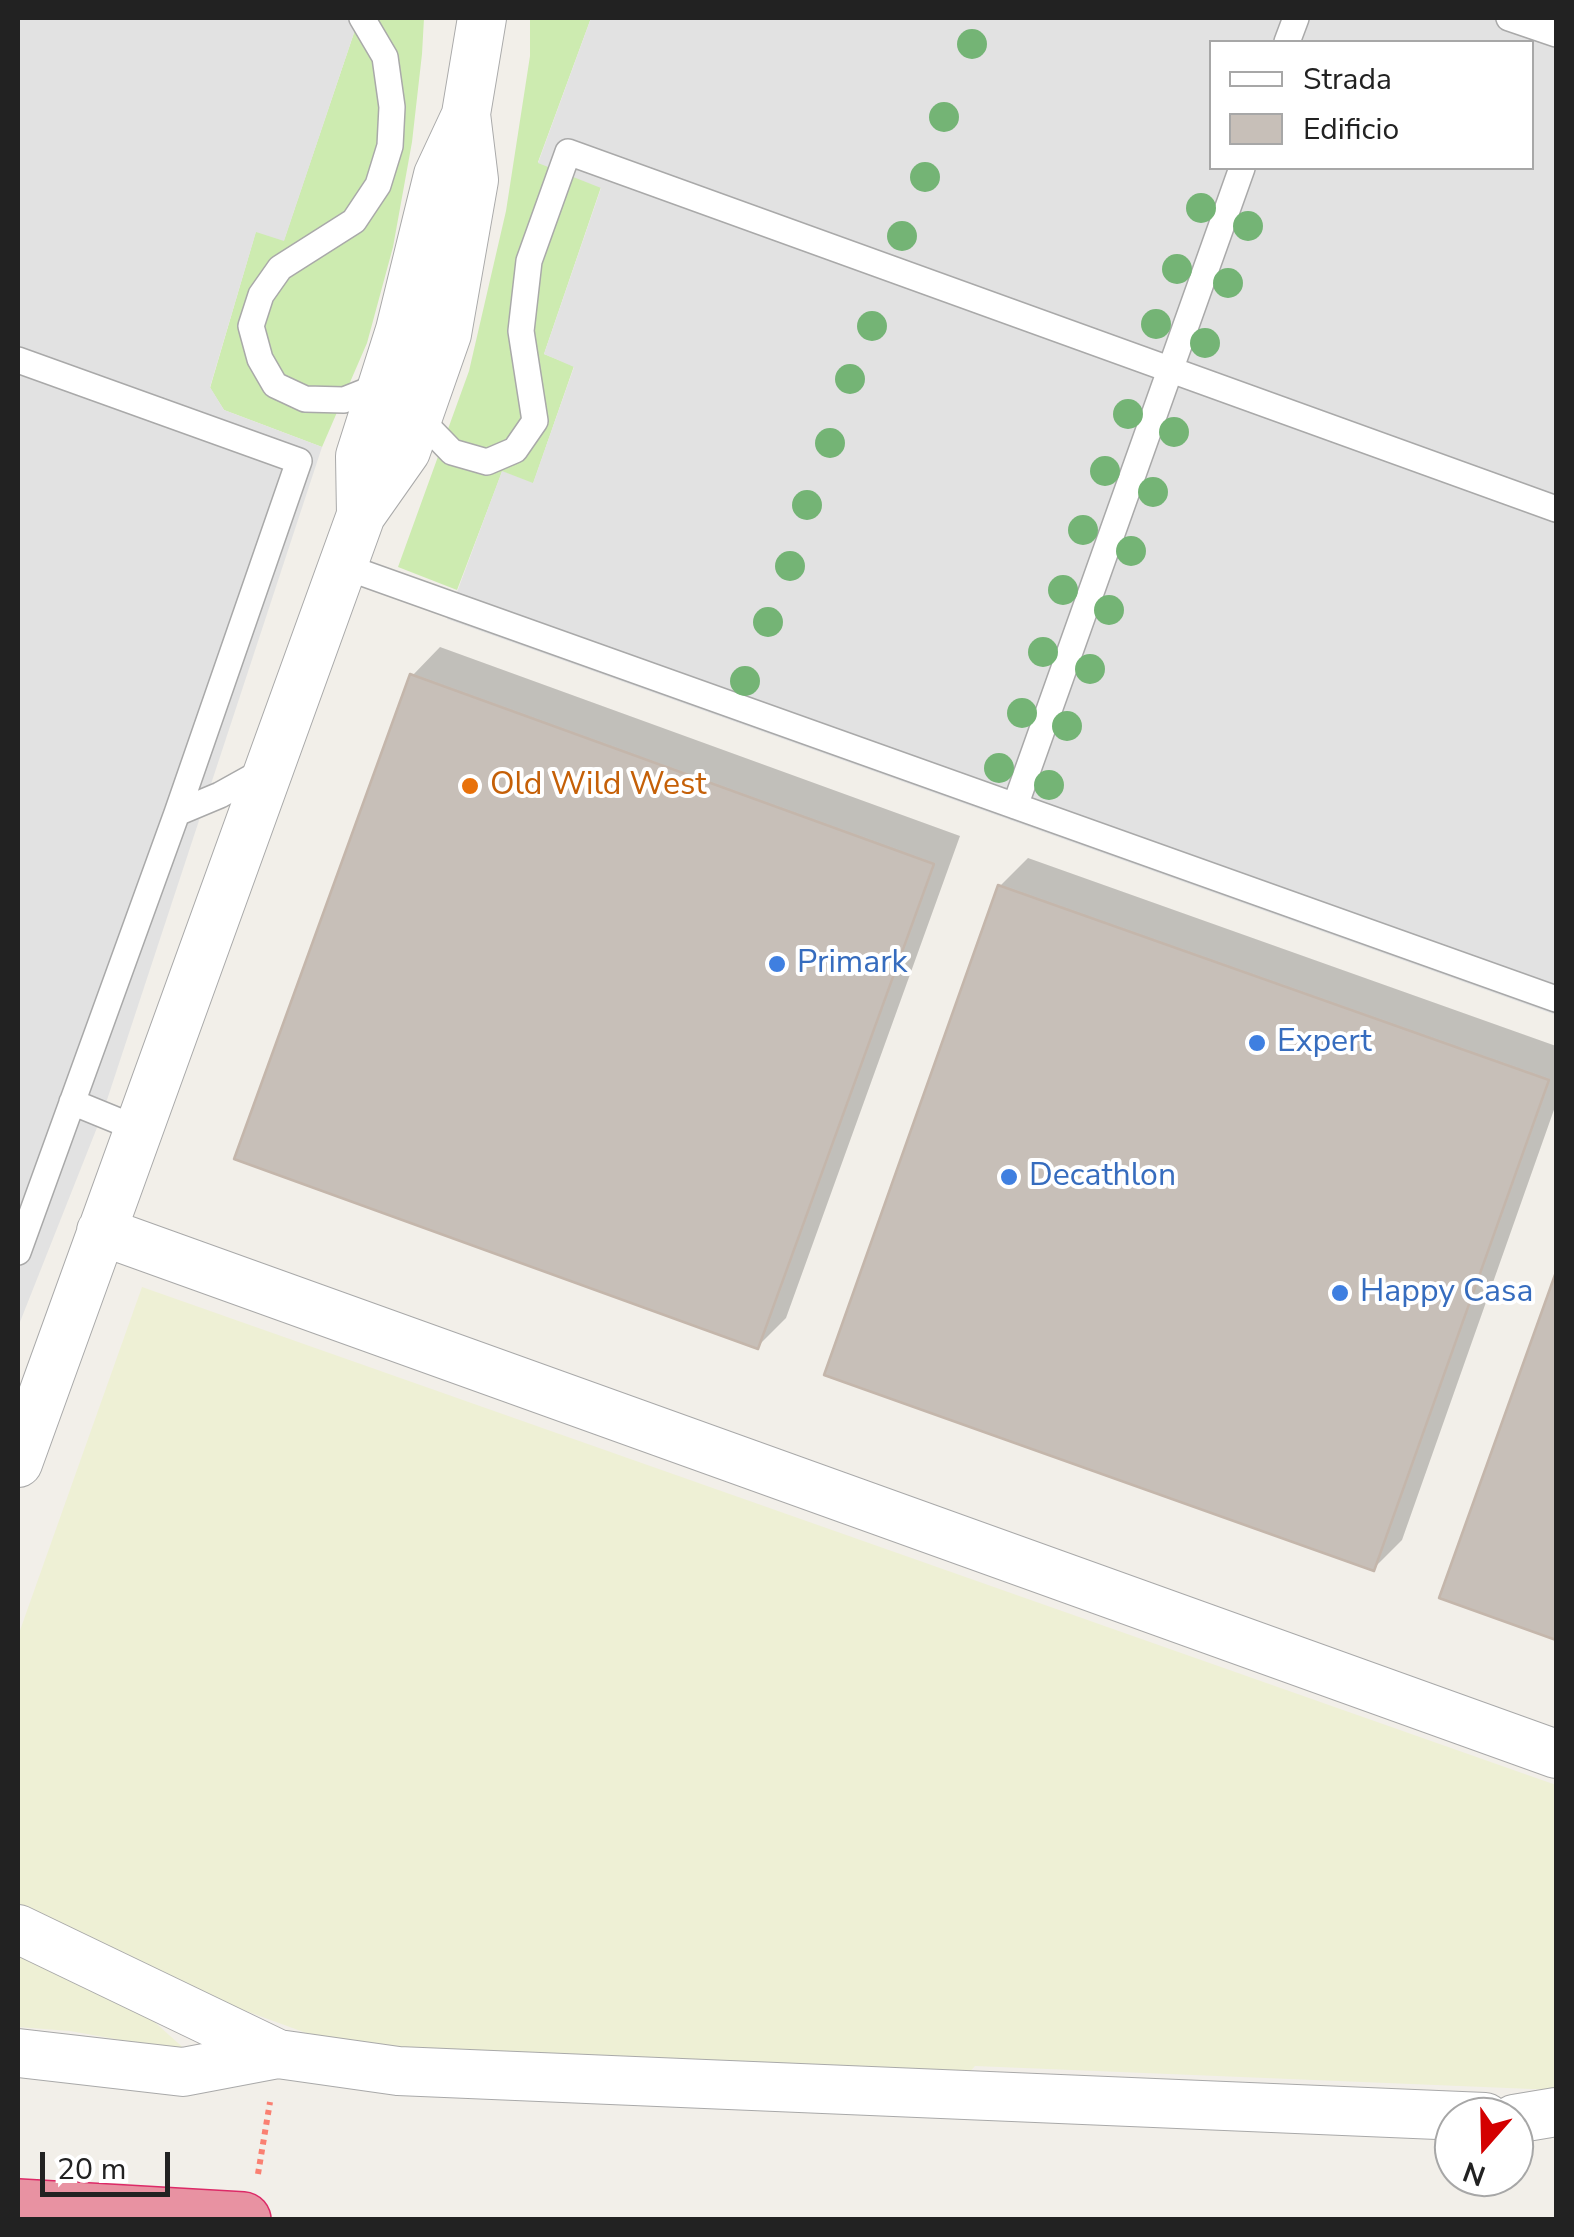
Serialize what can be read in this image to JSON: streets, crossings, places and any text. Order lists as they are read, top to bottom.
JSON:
{
  "places": [
    "Old Wild West",
    "Primark",
    "Expert",
    "Decathlon",
    "Happy Casa"
  ],
  "legend": ["Strada", "Edificio"],
  "scale_bar": "20 m",
  "north": "bottom"
}
